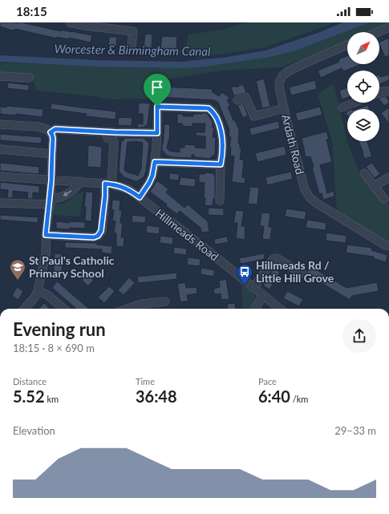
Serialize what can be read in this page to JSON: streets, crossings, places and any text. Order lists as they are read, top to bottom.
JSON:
{
  "streets": {
    "street": ["Ardath Road", "Hillmeads Road"]
  },
  "water": ["Worcester & Birmingham Canal"],
  "places": {
    "school or university": ["St Paul's Catholic Primary School"],
    "bus stop": ["Hillmeads Rd / Little Hill Grove"]
  },
  "north": "top right",
  "page": {
    "status": "18:15",
    "heading": ["Evening run", "18:15 · 8 × 690 m"],
    "stats": [
      ["Distance", "5.52 km"],
      ["Time", "36:48"],
      ["Pace", "6:40 /km"]
    ],
    "chart": ["Elevation", "29–33 m"]
  }
}
